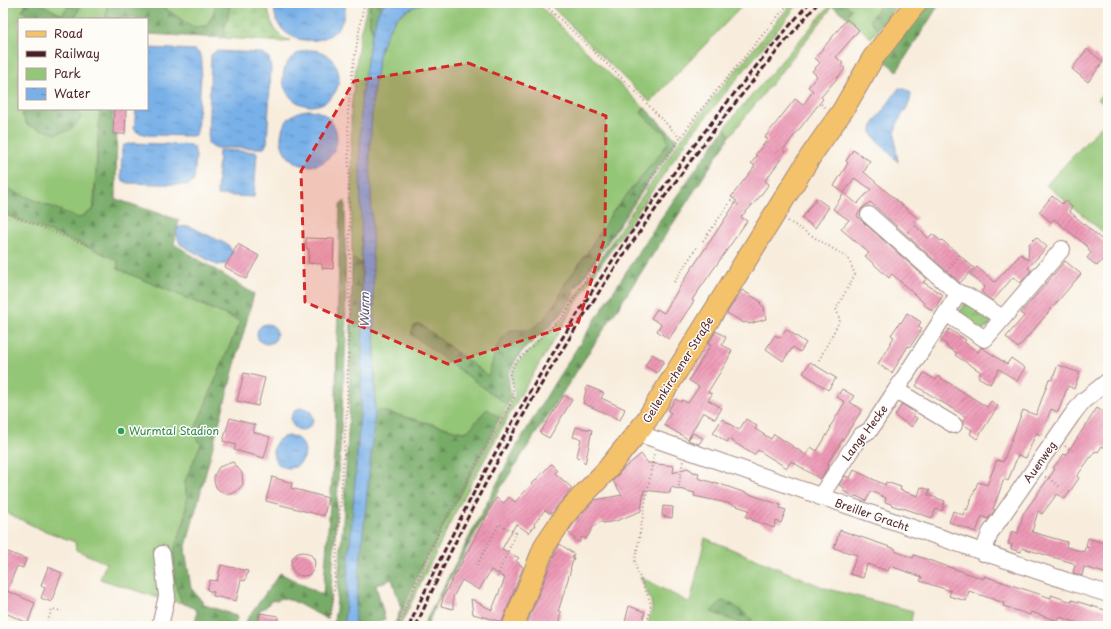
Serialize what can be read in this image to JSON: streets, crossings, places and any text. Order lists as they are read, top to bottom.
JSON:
{
  "streets": {
    "main road": ["Geilenkirchener Straße"],
    "street": ["Lange Hecke", "Auenweg", "Breiller Gracht"]
  },
  "crossings": [
    ["Geilenkirchener Straße", "Breiller Gracht"],
    ["Lange Hecke", "Breiller Gracht"],
    ["Auenweg", "Breiller Gracht"]
  ],
  "water": ["Wurm"],
  "places": ["Wurmtal Stadion"],
  "legend": [
    "Road",
    "Railway",
    "Park",
    "Water"
  ]
}
